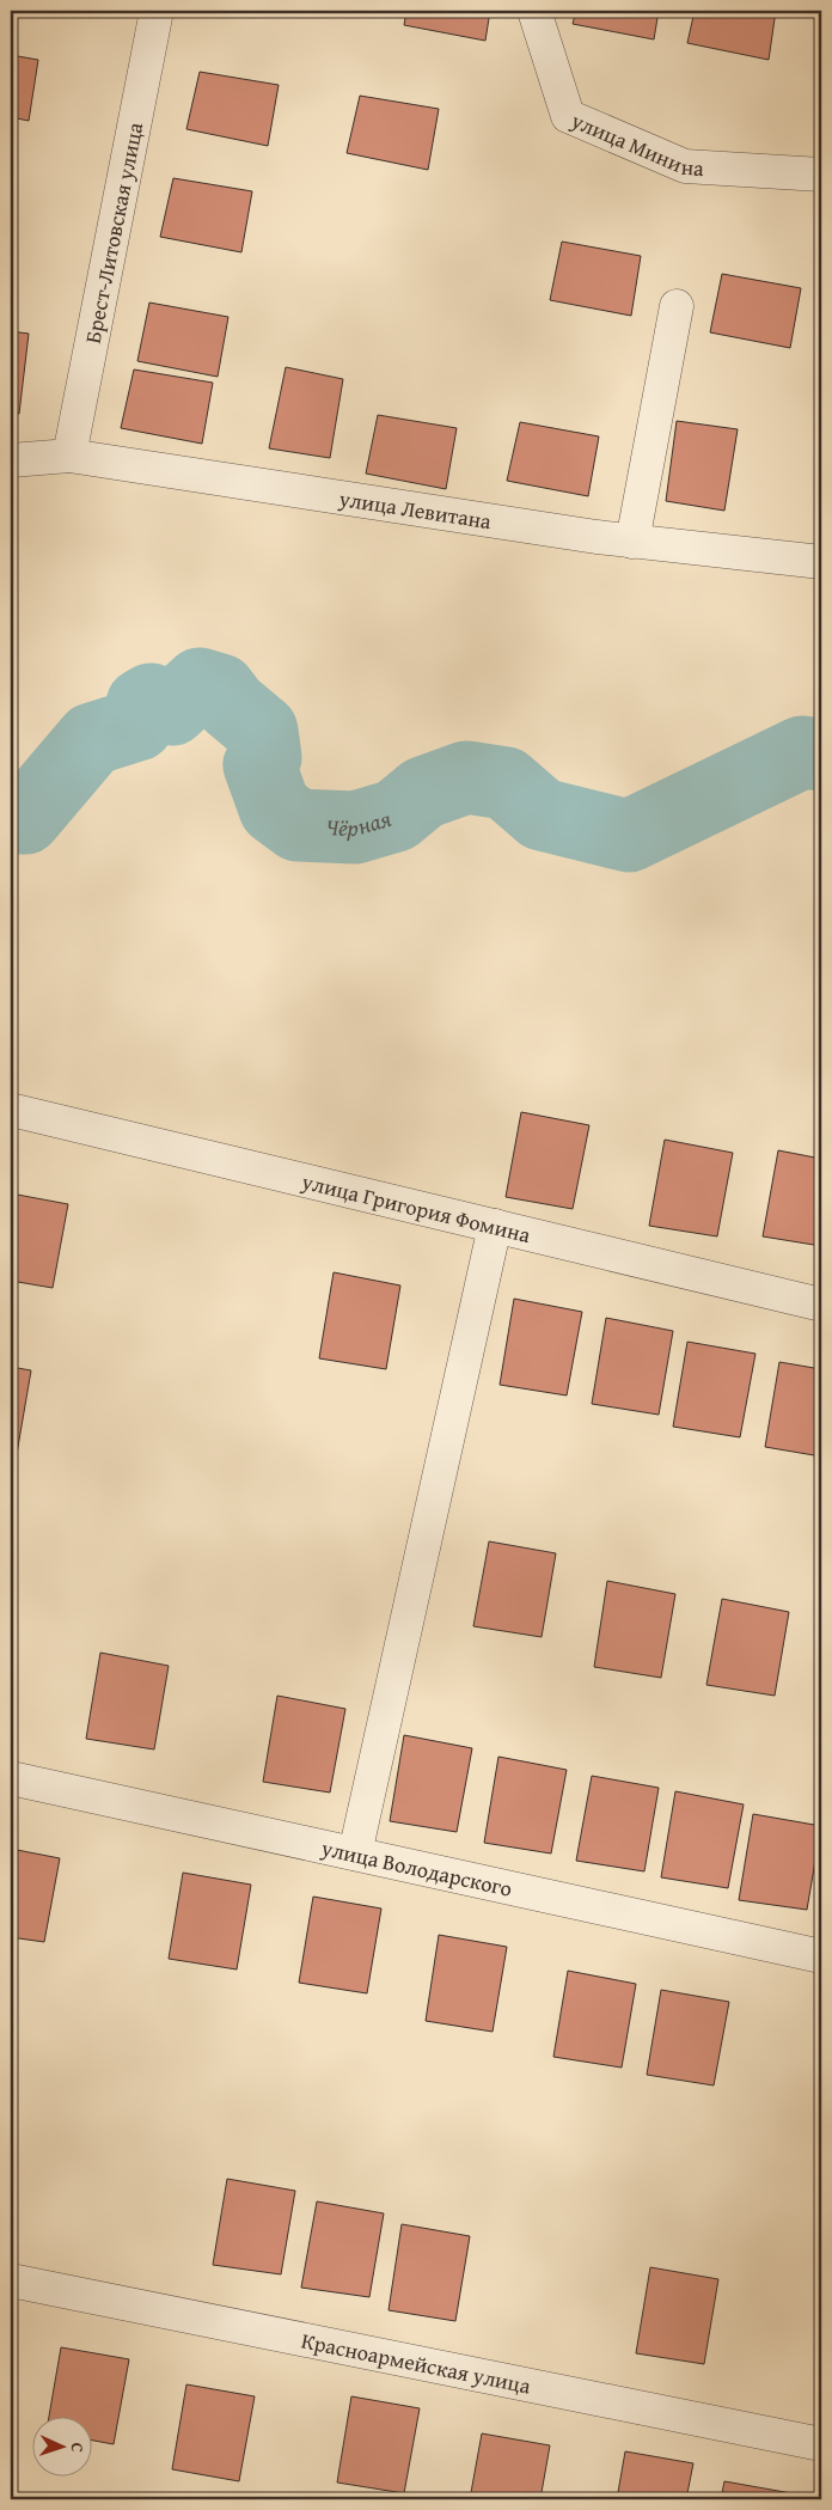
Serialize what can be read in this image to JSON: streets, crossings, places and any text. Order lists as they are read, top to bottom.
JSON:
{
  "streets": {
    "street": [
      "улица Минина",
      "Брест-Литовская улица",
      "улица Левитана",
      "улица Григория Фомина",
      "улица Володарского",
      "Красноармейская улица"
    ]
  },
  "crossings": [
    ["Брест-Литовская улица", "улица Левитана"]
  ],
  "water": ["Чёрная"],
  "north": "right"
}
